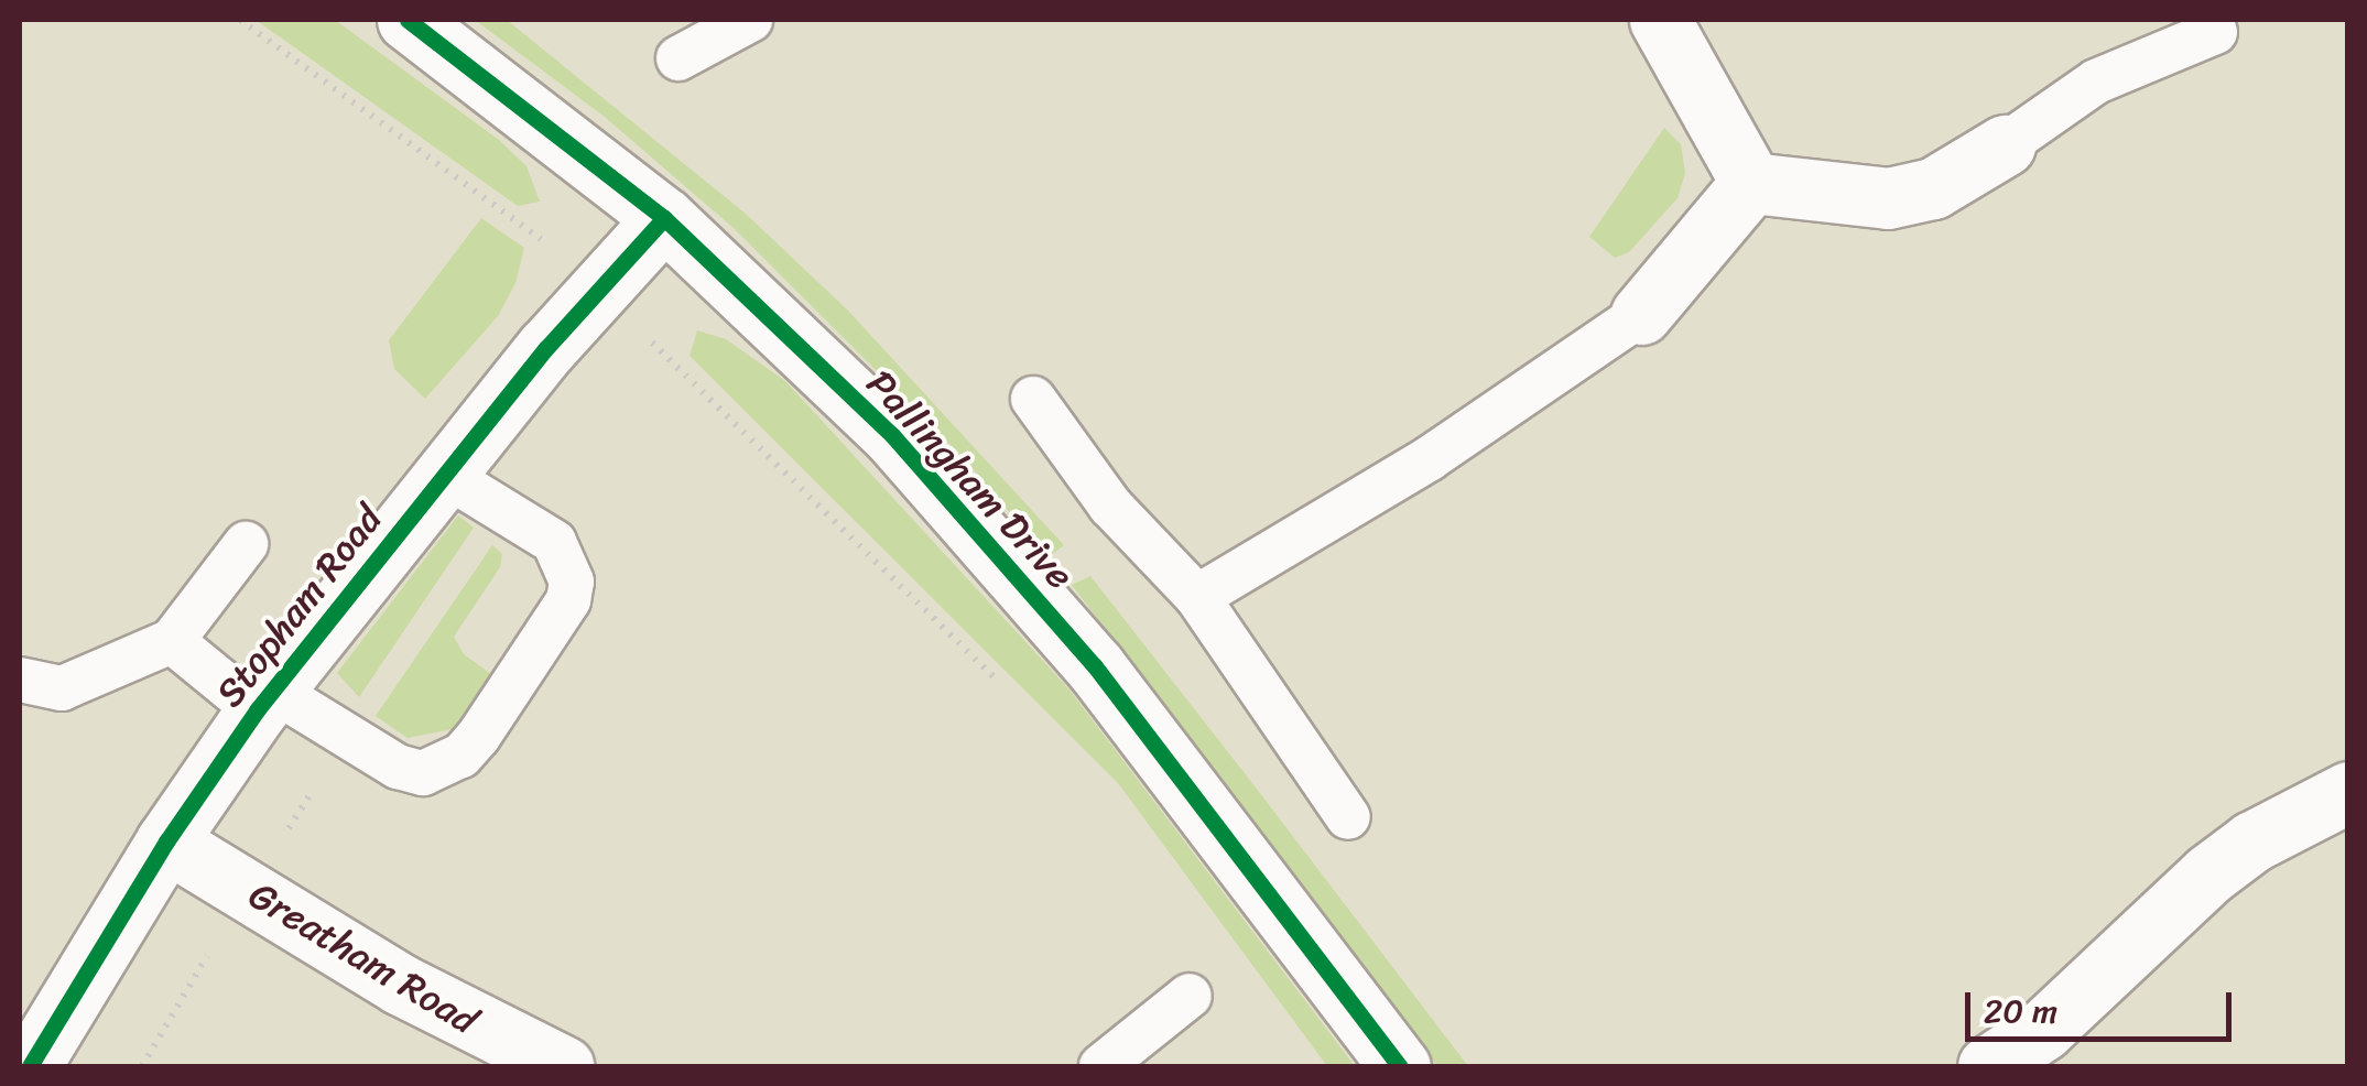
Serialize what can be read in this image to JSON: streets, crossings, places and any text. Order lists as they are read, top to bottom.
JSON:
{
  "streets": {
    "street": ["Pallingham Drive", "Stopham Road", "Greatham Road"]
  },
  "crossings": [
    ["Pallingham Drive", "Stopham Road"],
    ["Stopham Road", "Greatham Road"]
  ],
  "scale_bar": "20 m"
}
